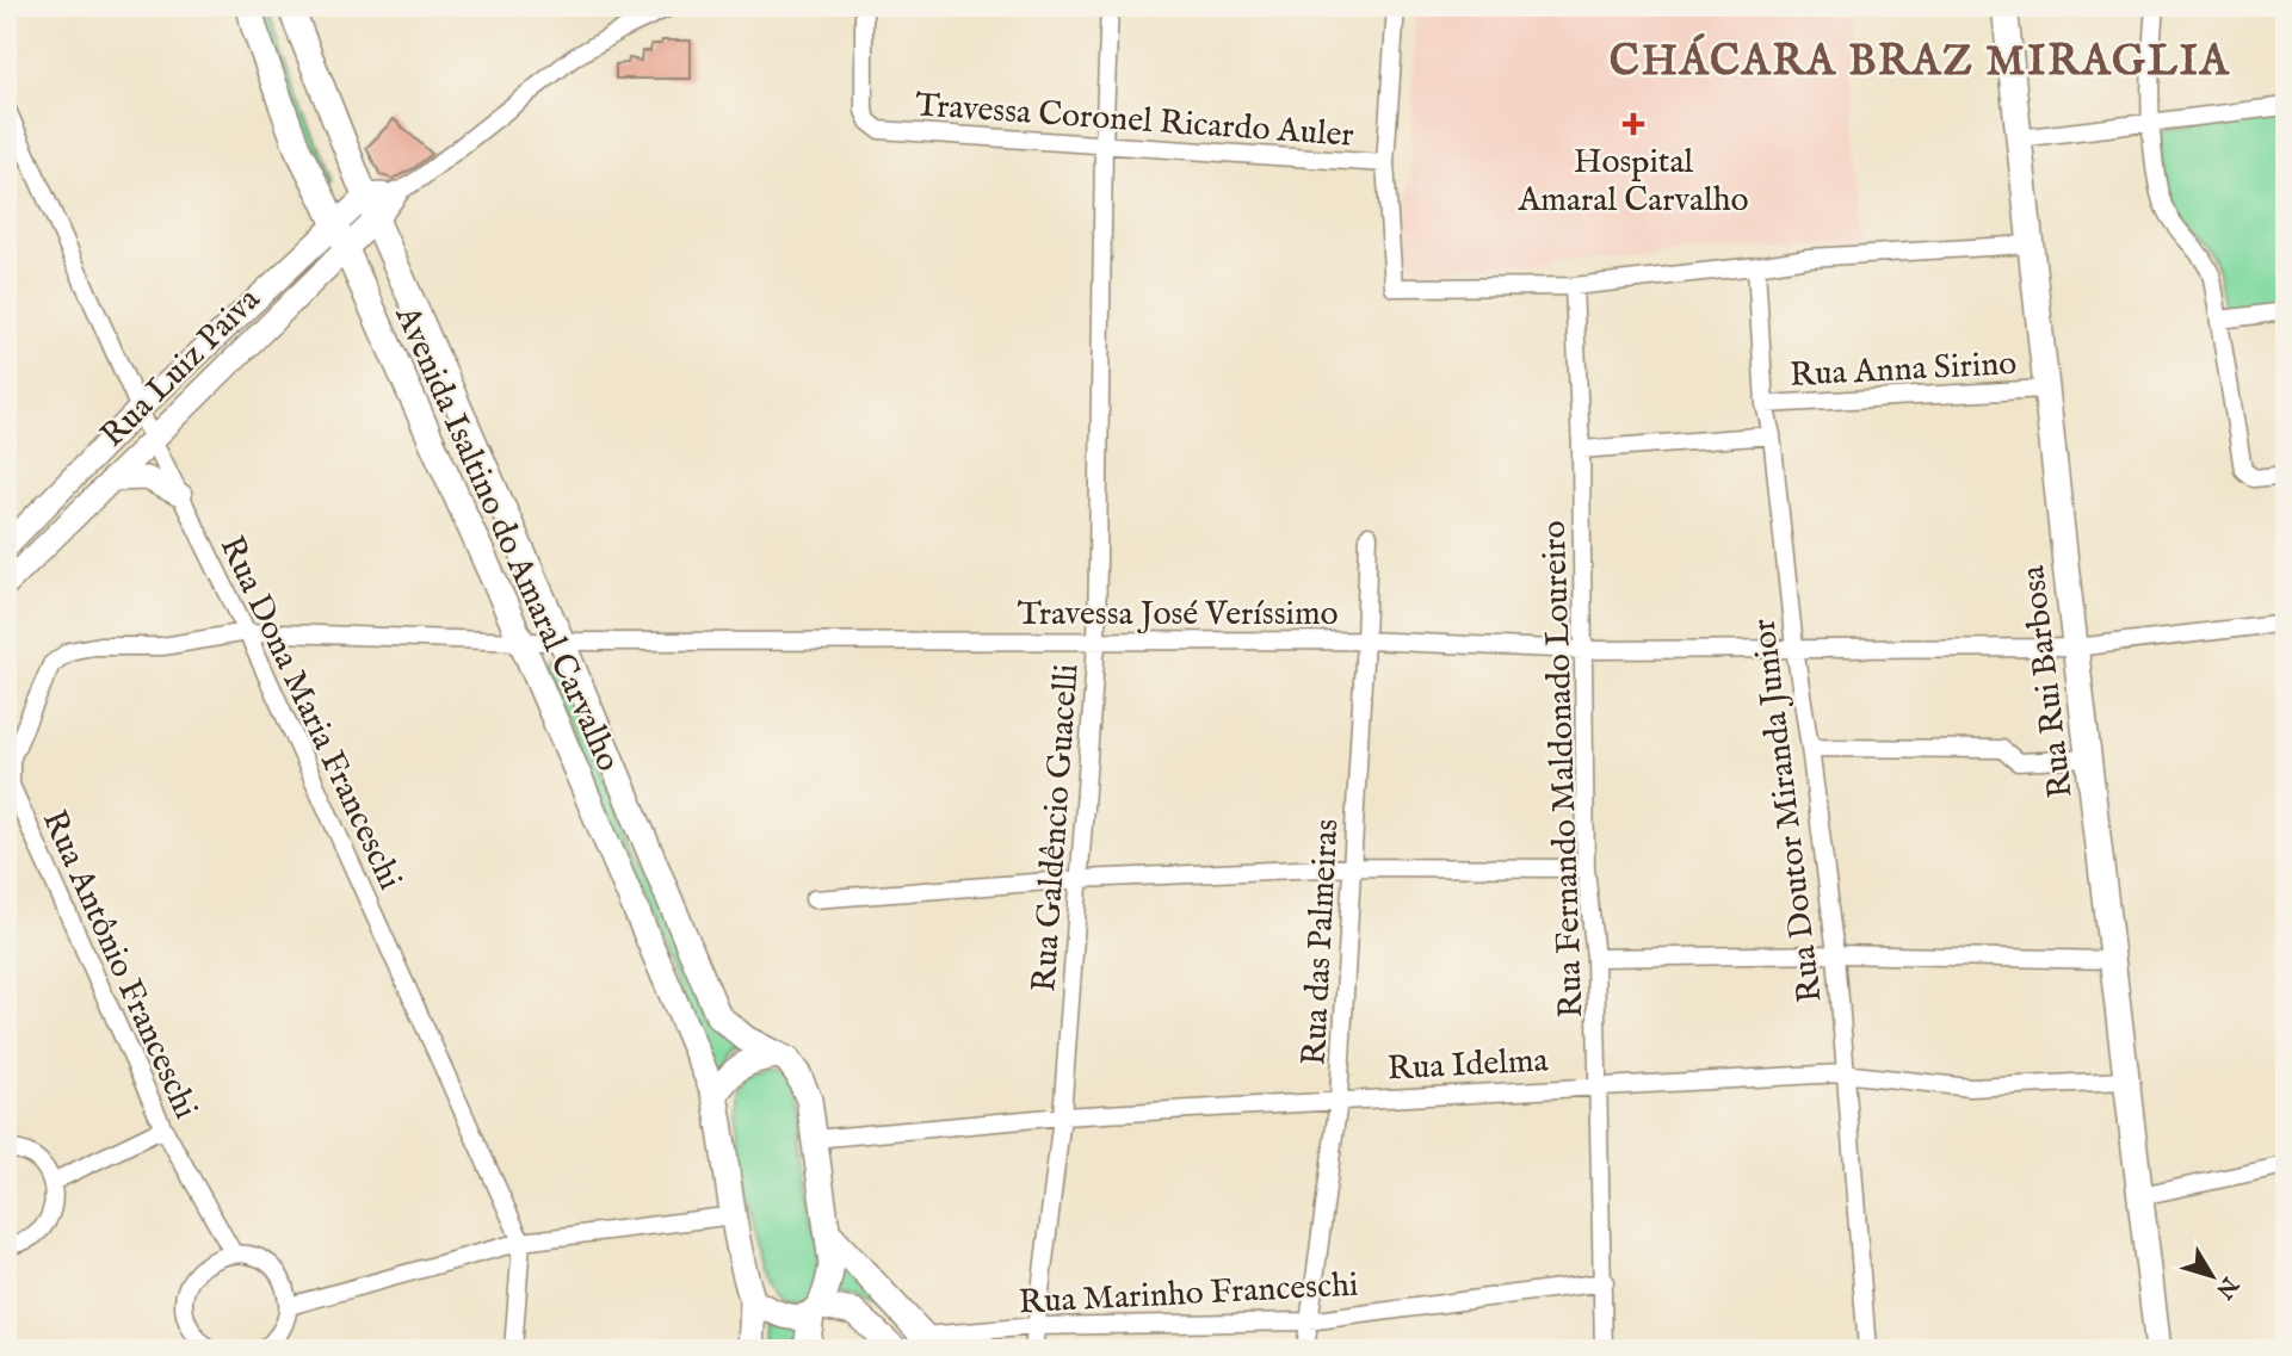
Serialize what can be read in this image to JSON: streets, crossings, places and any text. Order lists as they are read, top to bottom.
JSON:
{
  "streets": {
    "main road": ["Avenida Isaltino do Amaral Carvalho", "Rua Rui Barbosa"],
    "street": [
      "Travessa Coronel Ricardo Auler",
      "Rua Luiz Paiva",
      "Rua Anna Sirino",
      "Travessa José Veríssimo",
      "Rua Dona Maria Franceschi",
      "Rua Fernando Maldonado Loureiro",
      "Rua Doutor Miranda Junior",
      "Rua Galdêncio Guacelli",
      "Rua das Palmeiras",
      "Rua Antônio Franceschi",
      "Rua Idelma",
      "Rua Marinho Franceschi"
    ]
  },
  "crossings": [
    ["Travessa Coronel Ricardo Auler", "Rua Galdêncio Guacelli"],
    ["Rua Luiz Paiva", "Avenida Isaltino do Amaral Carvalho"],
    ["Rua Luiz Paiva", "Rua Dona Maria Franceschi"],
    ["Rua Anna Sirino", "Rua Rui Barbosa"],
    ["Rua Anna Sirino", "Rua Fernando Maldonado Loureiro"],
    ["Rua Anna Sirino", "Rua Doutor Miranda Junior"],
    ["Avenida Isaltino do Amaral Carvalho", "Travessa José Veríssimo"],
    ["Travessa José Veríssimo", "Rua Rui Barbosa"],
    ["Travessa José Veríssimo", "Rua Dona Maria Franceschi"],
    ["Travessa José Veríssimo", "Rua Fernando Maldonado Loureiro"],
    ["Travessa José Veríssimo", "Rua Doutor Miranda Junior"],
    ["Travessa José Veríssimo", "Rua Galdêncio Guacelli"],
    ["Travessa José Veríssimo", "Rua das Palmeiras"],
    ["Travessa José Veríssimo", "Rua Antônio Franceschi"],
    ["Rua Rui Barbosa", "Rua Idelma"],
    ["Rua Fernando Maldonado Loureiro", "Rua Idelma"],
    ["Rua Fernando Maldonado Loureiro", "Rua Marinho Franceschi"],
    ["Rua Doutor Miranda Junior", "Rua Idelma"],
    ["Rua Galdêncio Guacelli", "Rua Idelma"],
    ["Rua Galdêncio Guacelli", "Rua Marinho Franceschi"],
    ["Rua das Palmeiras", "Rua Idelma"],
    ["Rua das Palmeiras", "Rua Marinho Franceschi"]
  ],
  "districts": ["CHÁCARA BRAZ MIRAGLIA"],
  "places": {
    "health": ["Hospital Amaral Carvalho"]
  },
  "north": "bottom right"
}
